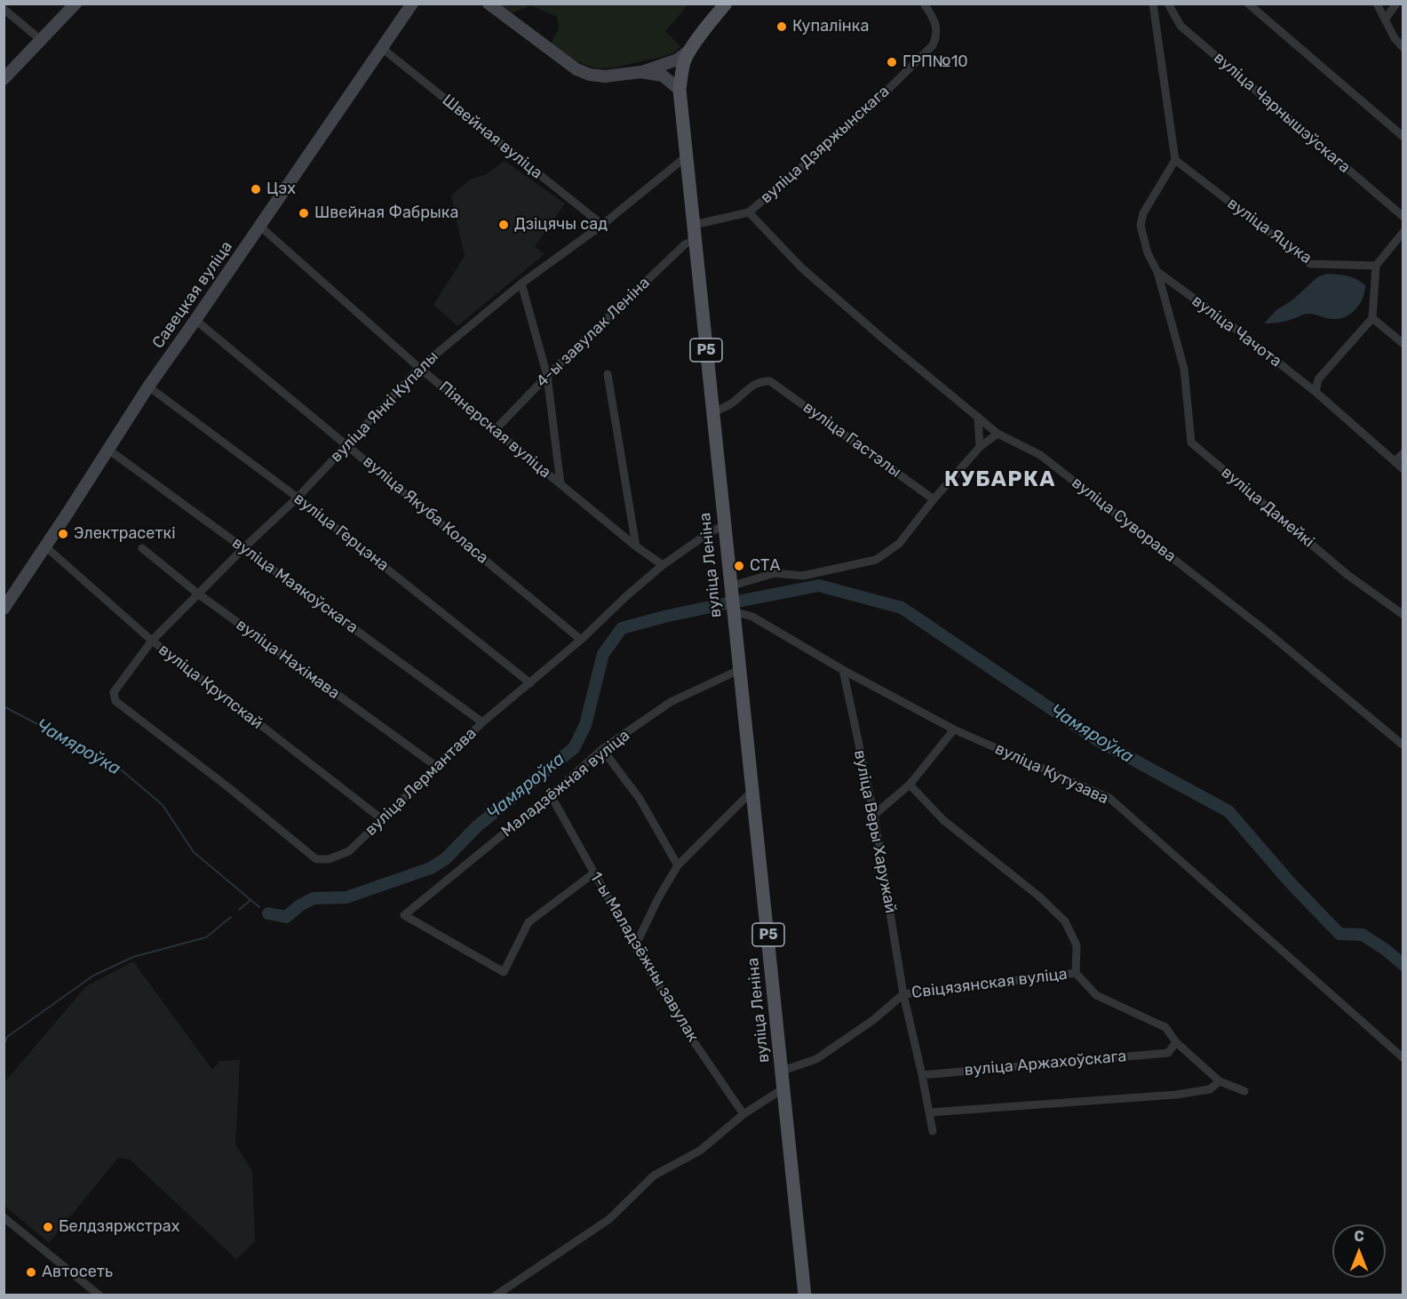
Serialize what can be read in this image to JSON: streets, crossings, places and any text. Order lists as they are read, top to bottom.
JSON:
{
  "streets": {
    "main road": ["Р5", "вуліца Леніна"],
    "street": [
      "вуліца Чарнышэўскага",
      "Швейная вуліца",
      "вуліца Дзяржынскага",
      "вуліца Яцука",
      "Савецкая вуліца",
      "вуліца Чачота",
      "4-ы завулак Леніна",
      "вуліца Янкі Купалы",
      "Піянерская вуліца",
      "вуліца Гастэлы",
      "вуліца Дамейкі",
      "вуліца Якуба Коласа",
      "вуліца Суворава",
      "вуліца Герцэна",
      "вуліца Маякоўскага",
      "вуліца Нахімава",
      "вуліца Крупскай",
      "вуліца Кутузава",
      "вуліца Лермантава",
      "Маладзёжная вуліца",
      "вуліца Веры Харужай",
      "1-ы Маладзёжны завулак",
      "Свіцязянская вуліца",
      "вуліца Аржахоўскага"
    ]
  },
  "crossings": [
    ["Швейная вуліца", "Савецкая вуліца"],
    ["Швейная вуліца", "вуліца Янкі Купалы"],
    ["вуліца Дзяржынскага", "вуліца Суворава"],
    ["вуліца Дзяржынскага", "вуліца Леніна"],
    ["вуліца Яцука", "вуліца Дамейкі"],
    ["Савецкая вуліца", "Піянерская вуліца"],
    ["Савецкая вуліца", "вуліца Якуба Коласа"],
    ["Савецкая вуліца", "вуліца Герцэна"],
    ["Савецкая вуліца", "вуліца Маякоўскага"],
    ["Савецкая вуліца", "вуліца Крупскай"],
    ["вуліца Чачота", "вуліца Дамейкі"],
    ["4-ы завулак Леніна", "Піянерская вуліца"],
    ["4-ы завулак Леніна", "вуліца Леніна"],
    ["вуліца Янкі Купалы", "Піянерская вуліца"],
    ["вуліца Янкі Купалы", "вуліца Якуба Коласа"],
    ["вуліца Янкі Купалы", "вуліца Герцэна"],
    ["вуліца Янкі Купалы", "вуліца Леніна"],
    ["вуліца Янкі Купалы", "вуліца Маякоўскага"],
    ["вуліца Янкі Купалы", "вуліца Нахімава"],
    ["вуліца Янкі Купалы", "вуліца Крупскай"],
    ["вуліца Янкі Купалы", "вуліца Лермантава"],
    ["Піянерская вуліца", "вуліца Лермантава"],
    ["вуліца Гастэлы", "вуліца Леніна"],
    ["вуліца Якуба Коласа", "вуліца Лермантава"],
    ["вуліца Герцэна", "вуліца Лермантава"],
    ["вуліца Леніна", "вуліца Кутузава"],
    ["вуліца Леніна", "вуліца Лермантава"],
    ["вуліца Леніна", "Маладзёжная вуліца"],
    ["вуліца Маякоўскага", "вуліца Лермантава"],
    ["вуліца Нахімава", "вуліца Лермантава"],
    ["вуліца Крупскай", "вуліца Лермантава"],
    ["вуліца Кутузава", "вуліца Веры Харужай"],
    ["Маладзёжная вуліца", "1-ы Маладзёжны завулак"],
    ["вуліца Веры Харужай", "Свіцязянская вуліца"],
    ["вуліца Веры Харужай", "вуліца Аржахоўскага"]
  ],
  "districts": ["КУБАРКА"],
  "water": ["Чамяроўка"],
  "places": [
    "Купалінка",
    "ГРП№10",
    "Цэх",
    "Швейная Фабрыка",
    "Дзіцячы сад",
    "Электрасеткі",
    "СТА",
    "Белдзяржстрах",
    "Автосеть"
  ],
  "north": "top"
}
